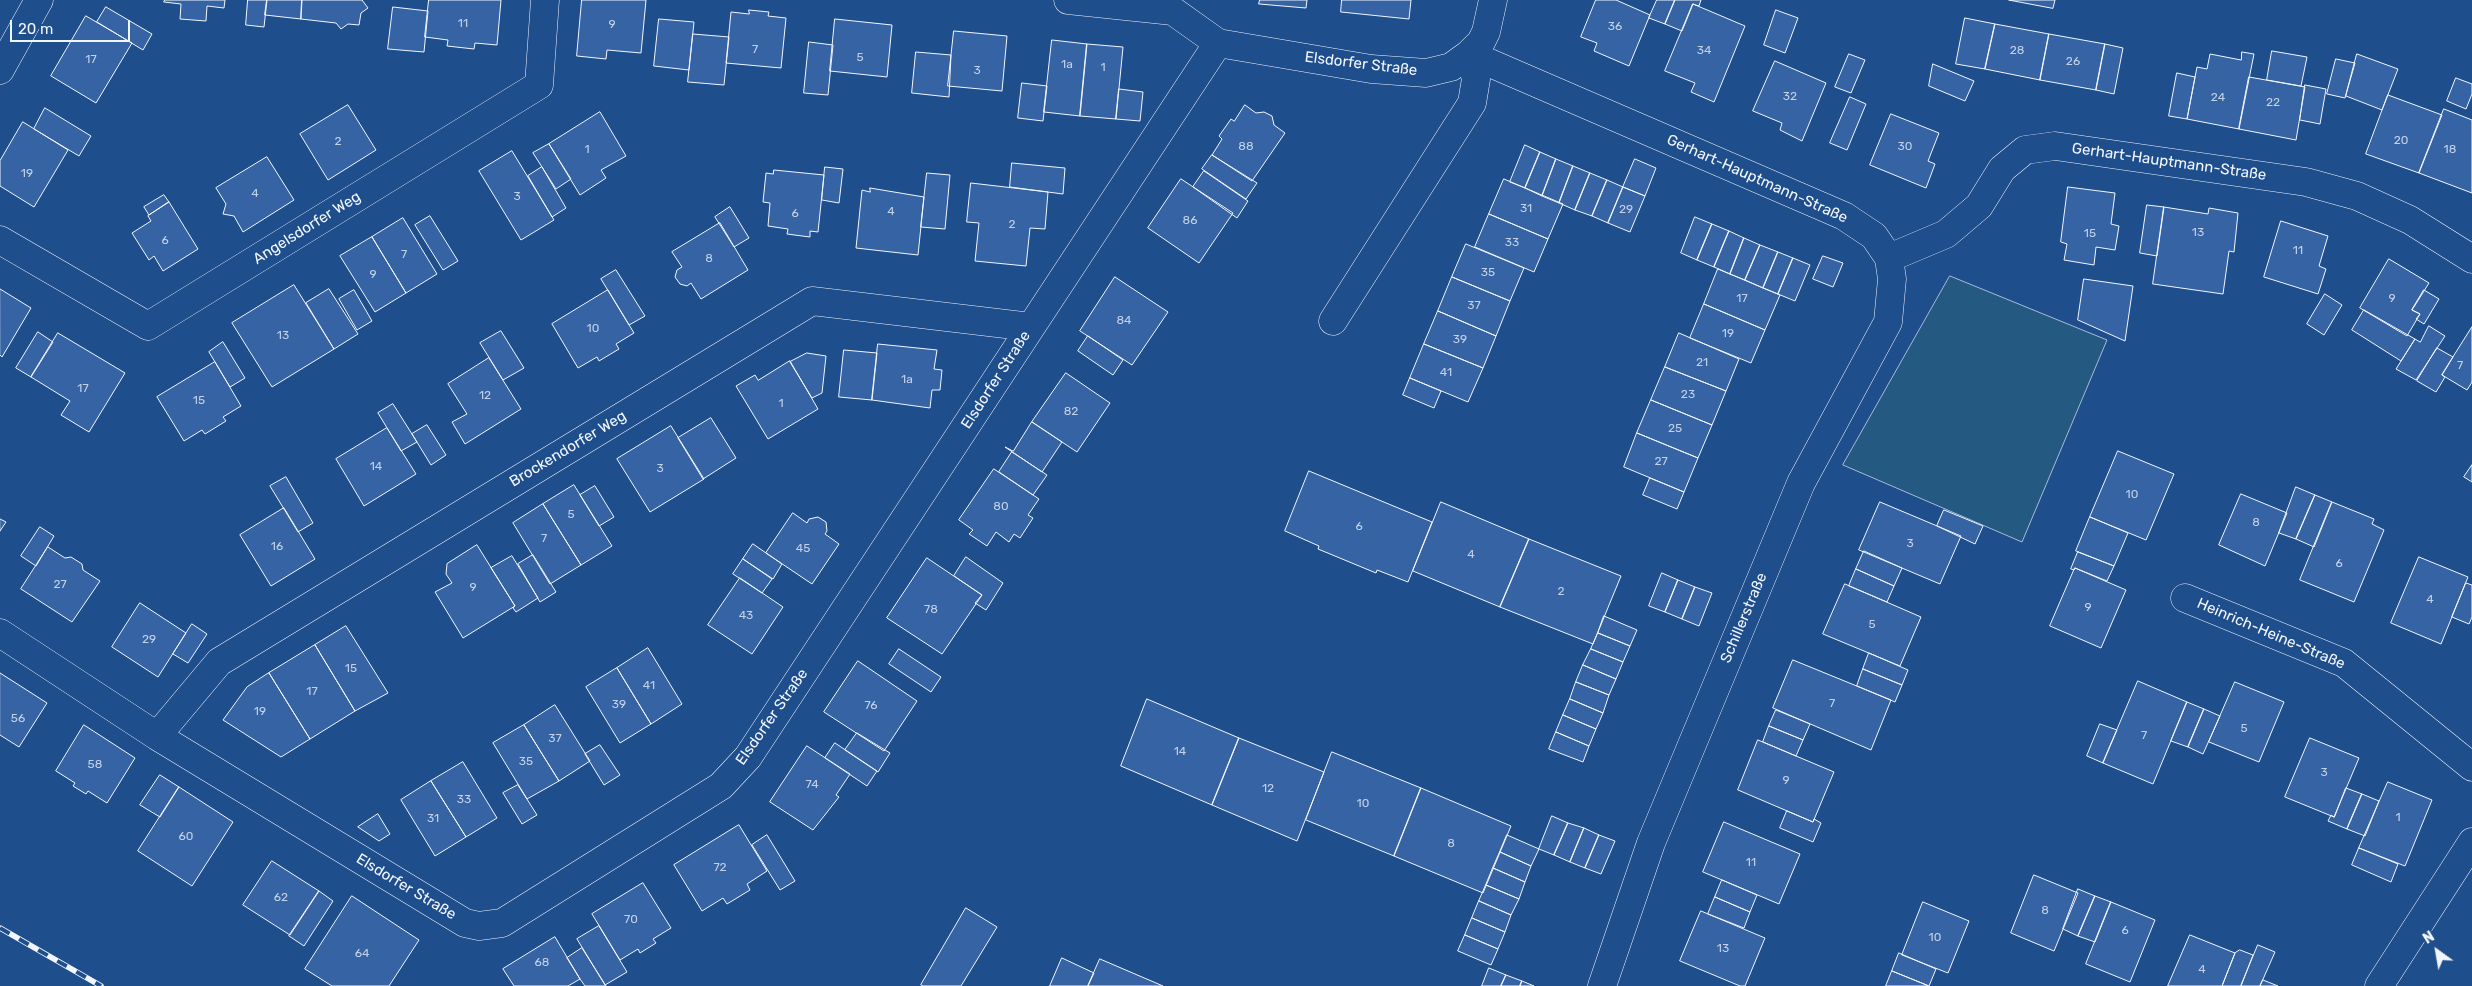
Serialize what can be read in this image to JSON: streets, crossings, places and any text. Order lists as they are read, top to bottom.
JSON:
{
  "streets": {
    "street": [
      "Elsdorfer Straße",
      "Gerhart-Hauptmann-Straße",
      "Angelsdorfer Weg",
      "Brockendorfer Weg",
      "Schillerstraße",
      "Heinrich-Heine-Straße"
    ]
  },
  "crossings": [
    ["Elsdorfer Straße", "Gerhart-Hauptmann-Straße"],
    ["Elsdorfer Straße", "Brockendorfer Weg"],
    ["Gerhart-Hauptmann-Straße", "Schillerstraße"]
  ],
  "house_numbers": [
    "11",
    "9",
    "36",
    "7",
    "34",
    "28",
    "5",
    "17",
    "26",
    "1a",
    "1",
    "3",
    "32",
    "24",
    "22",
    "20",
    "2",
    "88",
    "30",
    "1",
    "18",
    "19",
    "4",
    "3",
    "31",
    "29",
    "4",
    "6",
    "86",
    "2",
    "13",
    "15",
    "6",
    "33",
    "11",
    "7",
    "8",
    "35",
    "9",
    "17",
    "9",
    "37",
    "84",
    "10",
    "19",
    "13",
    "39",
    "21",
    "7",
    "41",
    "1a",
    "17",
    "23",
    "12",
    "15",
    "1",
    "82",
    "25",
    "27",
    "14",
    "3",
    "10",
    "80",
    "5",
    "8",
    "6",
    "7",
    "3",
    "16",
    "45",
    "4",
    "6",
    "27",
    "9",
    "2",
    "4",
    "9",
    "78",
    "43",
    "5",
    "29",
    "15",
    "41",
    "17",
    "7",
    "39",
    "76",
    "19",
    "56",
    "5",
    "7",
    "37",
    "14",
    "35",
    "58",
    "3",
    "9",
    "74",
    "12",
    "33",
    "10",
    "1",
    "31",
    "60",
    "8",
    "11",
    "72",
    "62",
    "8",
    "70",
    "6",
    "10",
    "13",
    "64",
    "68",
    "4"
  ],
  "scale_bar": "20 m",
  "north": "top left"
}
